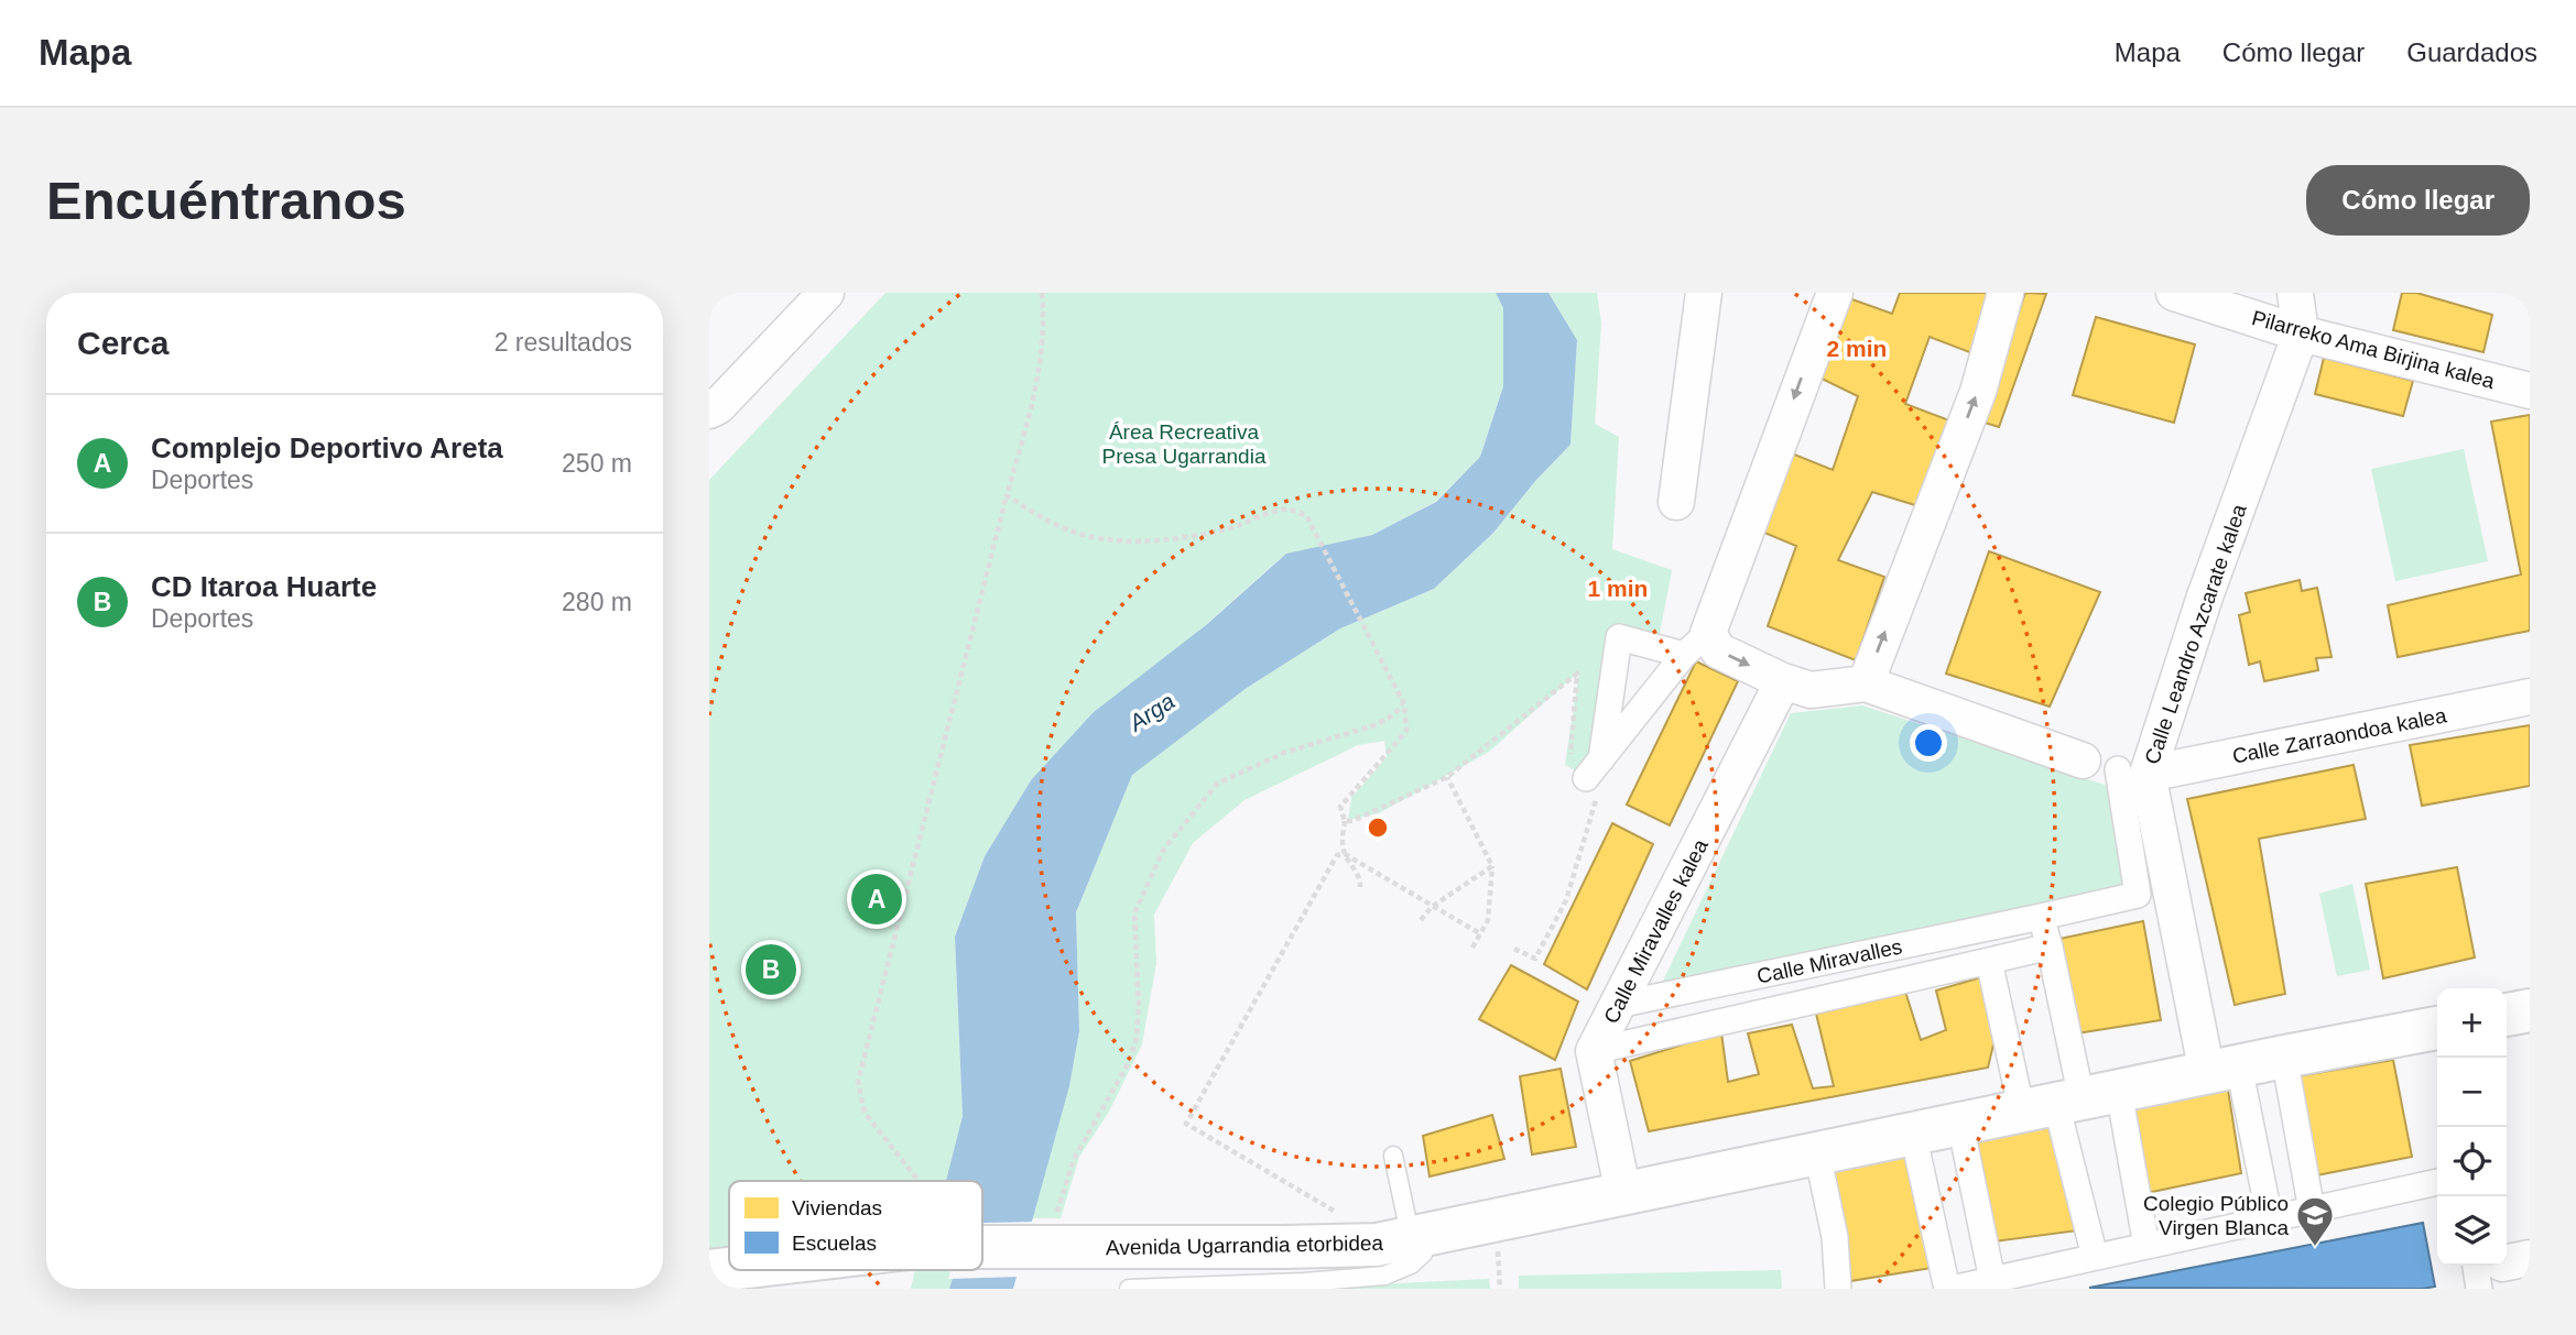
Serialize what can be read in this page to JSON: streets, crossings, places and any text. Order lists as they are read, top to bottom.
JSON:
{
  "streets": {
    "street": [
      "Pilarreko Ama Birjina kalea",
      "Calle Leandro Azcarate kalea",
      "Calle Zarraondoa kalea",
      "Calle Miravalles kalea",
      "Calle Miravalles",
      "Avenida Ugarrandia etorbidea"
    ]
  },
  "crossings": [
    ["Pilarreko Ama Birjina kalea", "Calle Leandro Azcarate kalea"],
    ["Calle Leandro Azcarate kalea", "Calle Zarraondoa kalea"],
    ["Calle Leandro Azcarate kalea", "Calle Miravalles"],
    ["Calle Leandro Azcarate kalea", "Avenida Ugarrandia etorbidea"],
    ["Calle Zarraondoa kalea", "Calle Miravalles"],
    ["Calle Miravalles kalea", "Calle Miravalles"]
  ],
  "water": ["Arga"],
  "parks": ["Área Recreativa Presa Ugarrandia"],
  "places": {
    "school or university": ["Colegio Público Virgen Blanca"]
  },
  "legend": ["Viviendas", "Escuelas"],
  "page": {
    "header": "Mapa",
    "nav": ["Mapa", "Cómo llegar", "Guardados"],
    "buttons": "Cómo llegar",
    "title": "Encuéntranos",
    "heading": ["Cerca", "2 resultados"],
    "list": [
      {
        "mark": "A",
        "name": "Complejo Deportivo Areta",
        "note": "Deportes",
        "value": "250 m"
      },
      {
        "mark": "B",
        "name": "CD Itaroa Huarte",
        "note": "Deportes",
        "value": "280 m"
      }
    ],
    "pins": ["A", "B"],
    "map_buttons": ["+", "−"]
  },
  "rings": ["2 min", "1 min"]
}
